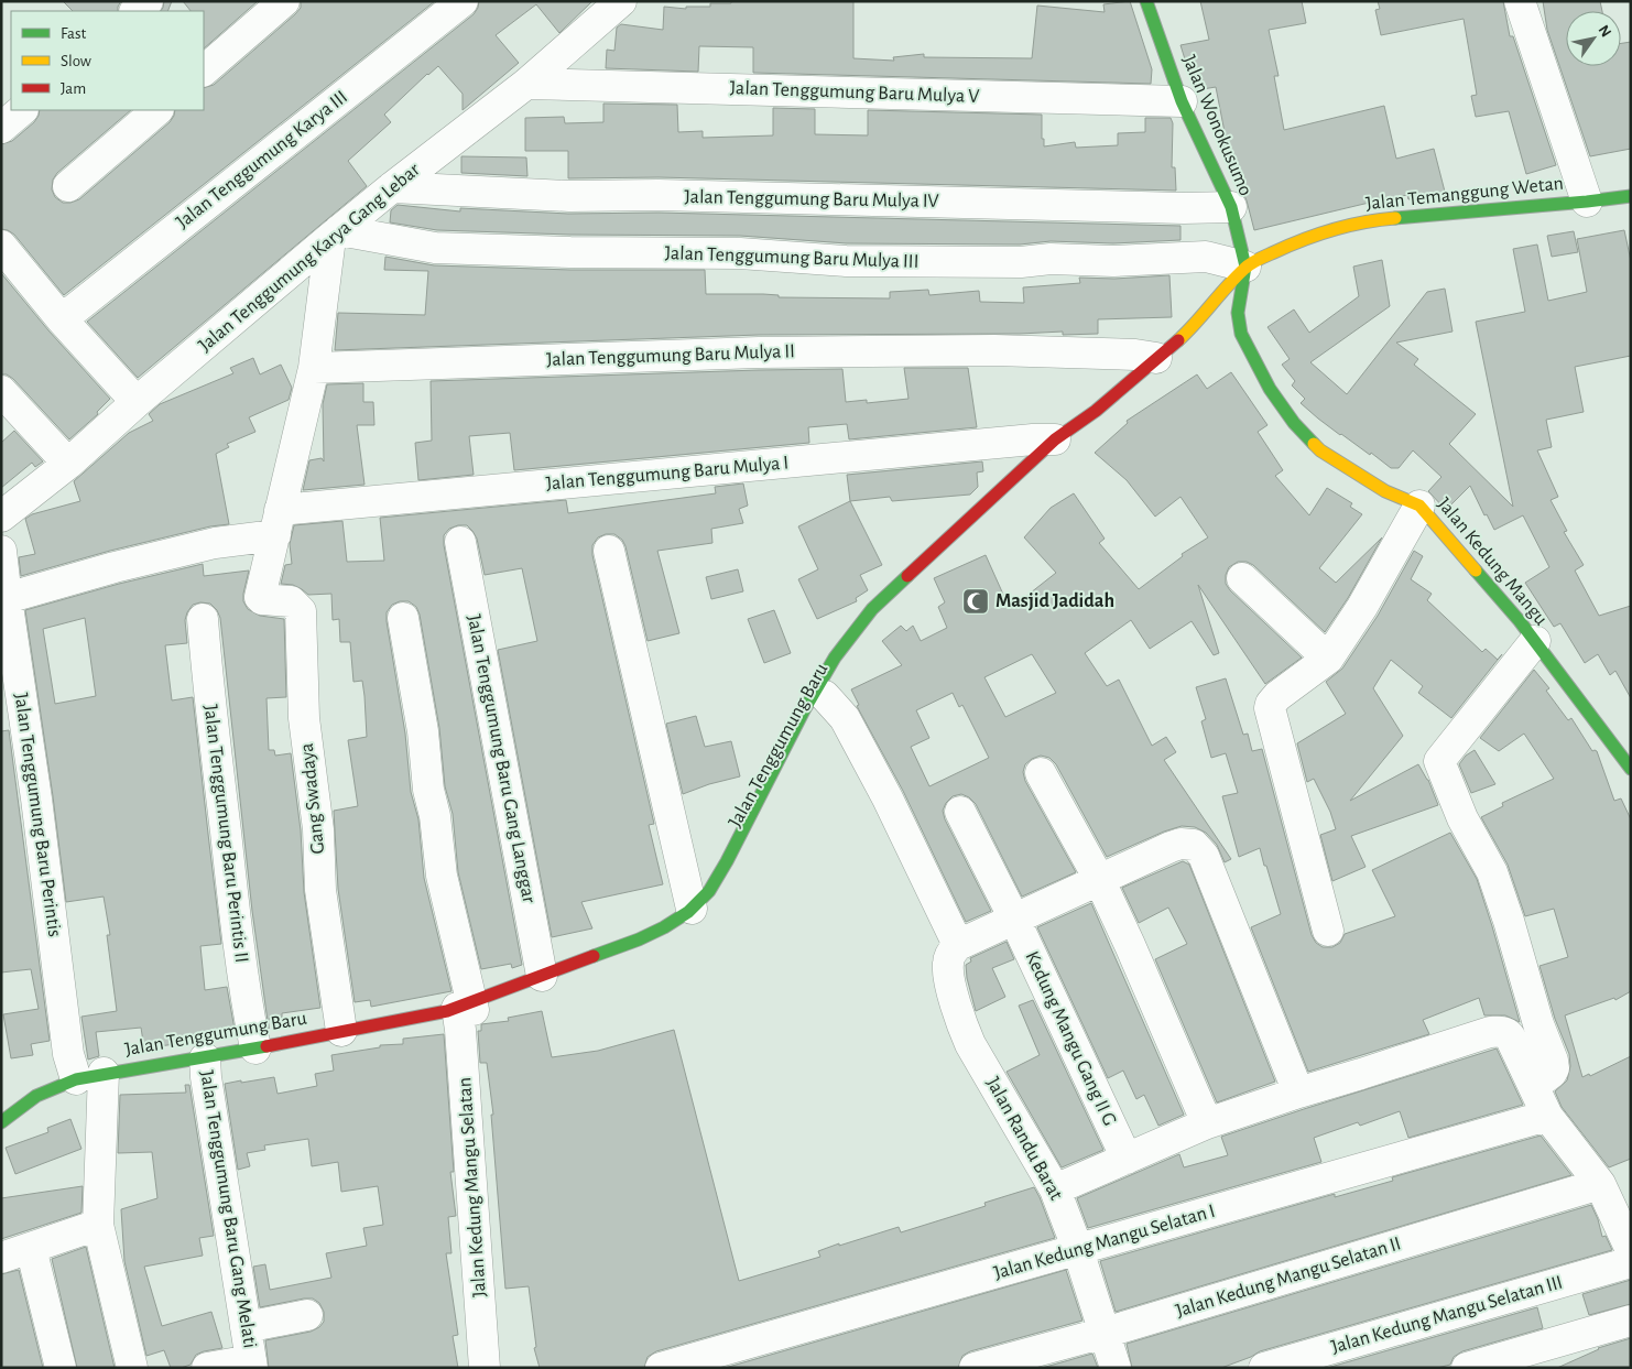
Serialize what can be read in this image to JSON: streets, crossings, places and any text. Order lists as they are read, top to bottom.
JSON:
{
  "streets": {
    "street": [
      "Jalan Tenggumung Baru Mulya V",
      "Jalan Wonokusumo",
      "Jalan Tenggumung Karya III",
      "Jalan Temanggung Wetan",
      "Jalan Tenggumung Baru Mulya IV",
      "Jalan Tenggumung Karya Gang Lebar",
      "Jalan Tenggumung Baru Mulya III",
      "Jalan Tenggumung Baru Mulya II",
      "Jalan Tenggumung Baru Mulya I",
      "Jalan Kedung Mangu",
      "Jalan Tenggumung Baru",
      "Jalan Tenggumung Baru Gang Langgar",
      "Gang Swadaya",
      "Jalan Tenggumung Baru Perintis",
      "Jalan Tenggumung Baru Perintis II",
      "Kedung Mangu Gang II G",
      "Jalan Randu Barat",
      "Jalan Kedung Mangu Selatan",
      "Jalan Tenggumung Baru Gang Melati",
      "Jalan Kedung Mangu Selatan I",
      "Jalan Kedung Mangu Selatan II",
      "Jalan Kedung Mangu Selatan III"
    ]
  },
  "crossings": [
    ["Jalan Tenggumung Baru Mulya V", "Jalan Wonokusumo"],
    ["Jalan Tenggumung Baru Mulya V", "Jalan Tenggumung Karya Gang Lebar"],
    ["Jalan Wonokusumo", "Jalan Temanggung Wetan"],
    ["Jalan Wonokusumo", "Jalan Tenggumung Baru Mulya IV"],
    ["Jalan Wonokusumo", "Jalan Tenggumung Baru Mulya III"],
    ["Jalan Wonokusumo", "Jalan Kedung Mangu"],
    ["Jalan Wonokusumo", "Jalan Tenggumung Baru"],
    ["Jalan Temanggung Wetan", "Jalan Tenggumung Baru Mulya III"],
    ["Jalan Temanggung Wetan", "Jalan Kedung Mangu"],
    ["Jalan Temanggung Wetan", "Jalan Tenggumung Baru"],
    ["Jalan Tenggumung Baru Mulya IV", "Jalan Tenggumung Karya Gang Lebar"],
    ["Jalan Tenggumung Karya Gang Lebar", "Jalan Tenggumung Baru Mulya III"],
    ["Jalan Tenggumung Baru Mulya III", "Jalan Kedung Mangu"],
    ["Jalan Tenggumung Baru Mulya III", "Jalan Tenggumung Baru"],
    ["Jalan Tenggumung Baru Mulya II", "Jalan Tenggumung Baru"],
    ["Jalan Tenggumung Baru Mulya I", "Jalan Tenggumung Baru"],
    ["Jalan Tenggumung Baru Mulya I", "Gang Swadaya"],
    ["Jalan Tenggumung Baru Mulya I", "Jalan Tenggumung Baru Perintis"],
    ["Jalan Kedung Mangu", "Jalan Tenggumung Baru"],
    ["Jalan Tenggumung Baru", "Jalan Tenggumung Baru Gang Langgar"],
    ["Jalan Tenggumung Baru", "Gang Swadaya"],
    ["Jalan Tenggumung Baru", "Jalan Tenggumung Baru Perintis"],
    ["Jalan Tenggumung Baru", "Jalan Tenggumung Baru Perintis II"],
    ["Jalan Tenggumung Baru", "Jalan Kedung Mangu Selatan"],
    ["Jalan Tenggumung Baru", "Jalan Tenggumung Baru Gang Melati"],
    ["Jalan Randu Barat", "Jalan Kedung Mangu Selatan I"],
    ["Jalan Randu Barat", "Jalan Kedung Mangu Selatan II"]
  ],
  "places": {
    "mosque": ["Masjid Jadidah"]
  },
  "legend": ["Fast", "Slow", "Jam"],
  "north": "top right"
}
